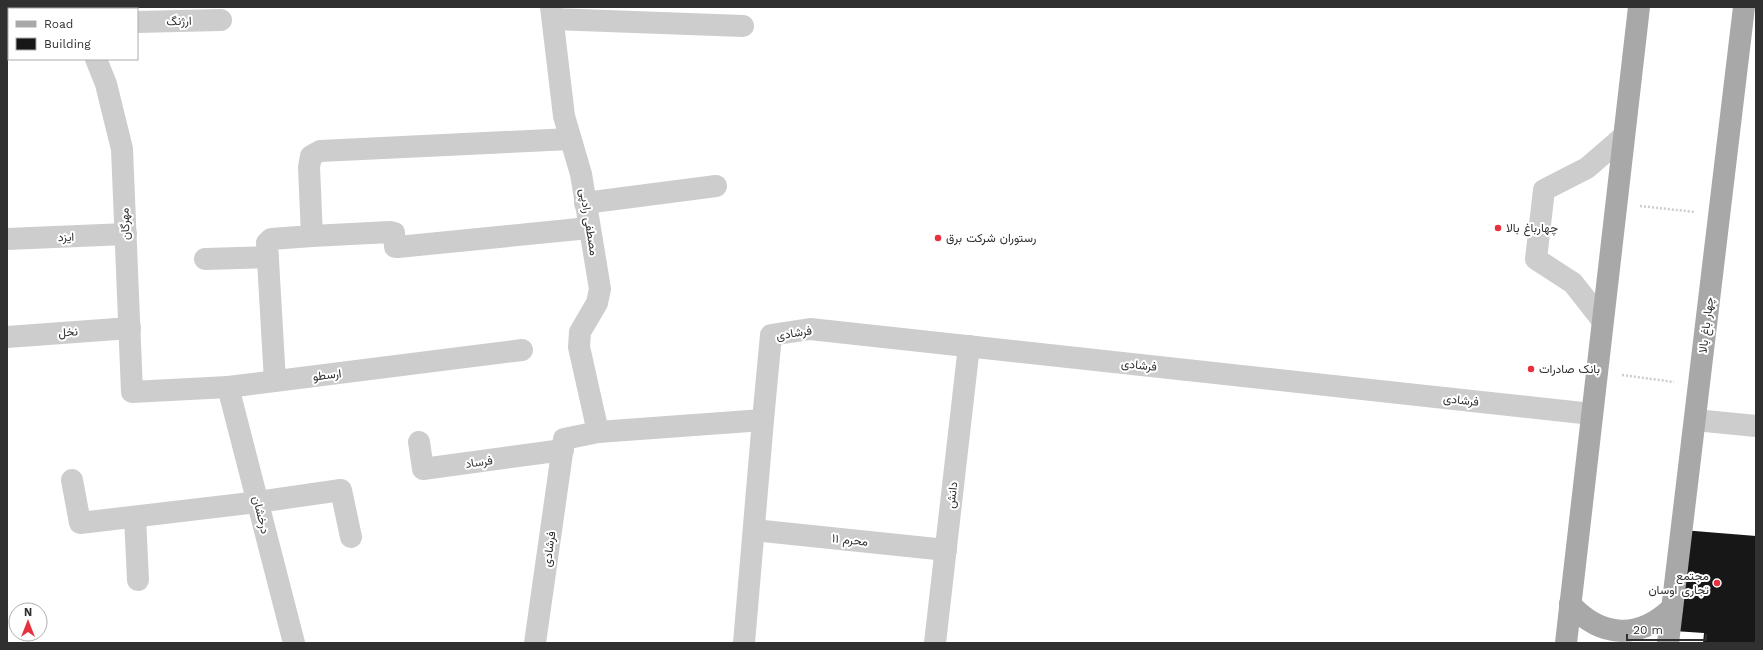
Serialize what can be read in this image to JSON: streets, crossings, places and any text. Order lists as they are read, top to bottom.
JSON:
{
  "streets": {
    "main road": ["چهار باغ بالا"],
    "street": [
      "ارژنگ",
      "مصطفی رادپی",
      "مهرگان",
      "ایزد",
      "نخل",
      "فرشادی",
      "ارسطو",
      "فرساد",
      "دانش",
      "درخشان",
      "۱۱ محرم"
    ]
  },
  "crossings": [
    ["مصطفی رادپی", "فرشادی"],
    ["مهرگان", "ایزد"],
    ["مهرگان", "نخل"],
    ["مهرگان", "ارسطو"],
    ["فرشادی", "فرساد"],
    ["فرشادی", "دانش"],
    ["فرشادی", "۱۱ محرم"],
    ["ارسطو", "درخشان"],
    ["دانش", "۱۱ محرم"]
  ],
  "places": [
    "چهارباغ بالا",
    "رستوران شرکت برق",
    "بانک صادرات",
    "مجتمع تجاری اوسان"
  ],
  "legend": ["Road", "Building"],
  "scale_bar": "20 m",
  "north": "top"
}
